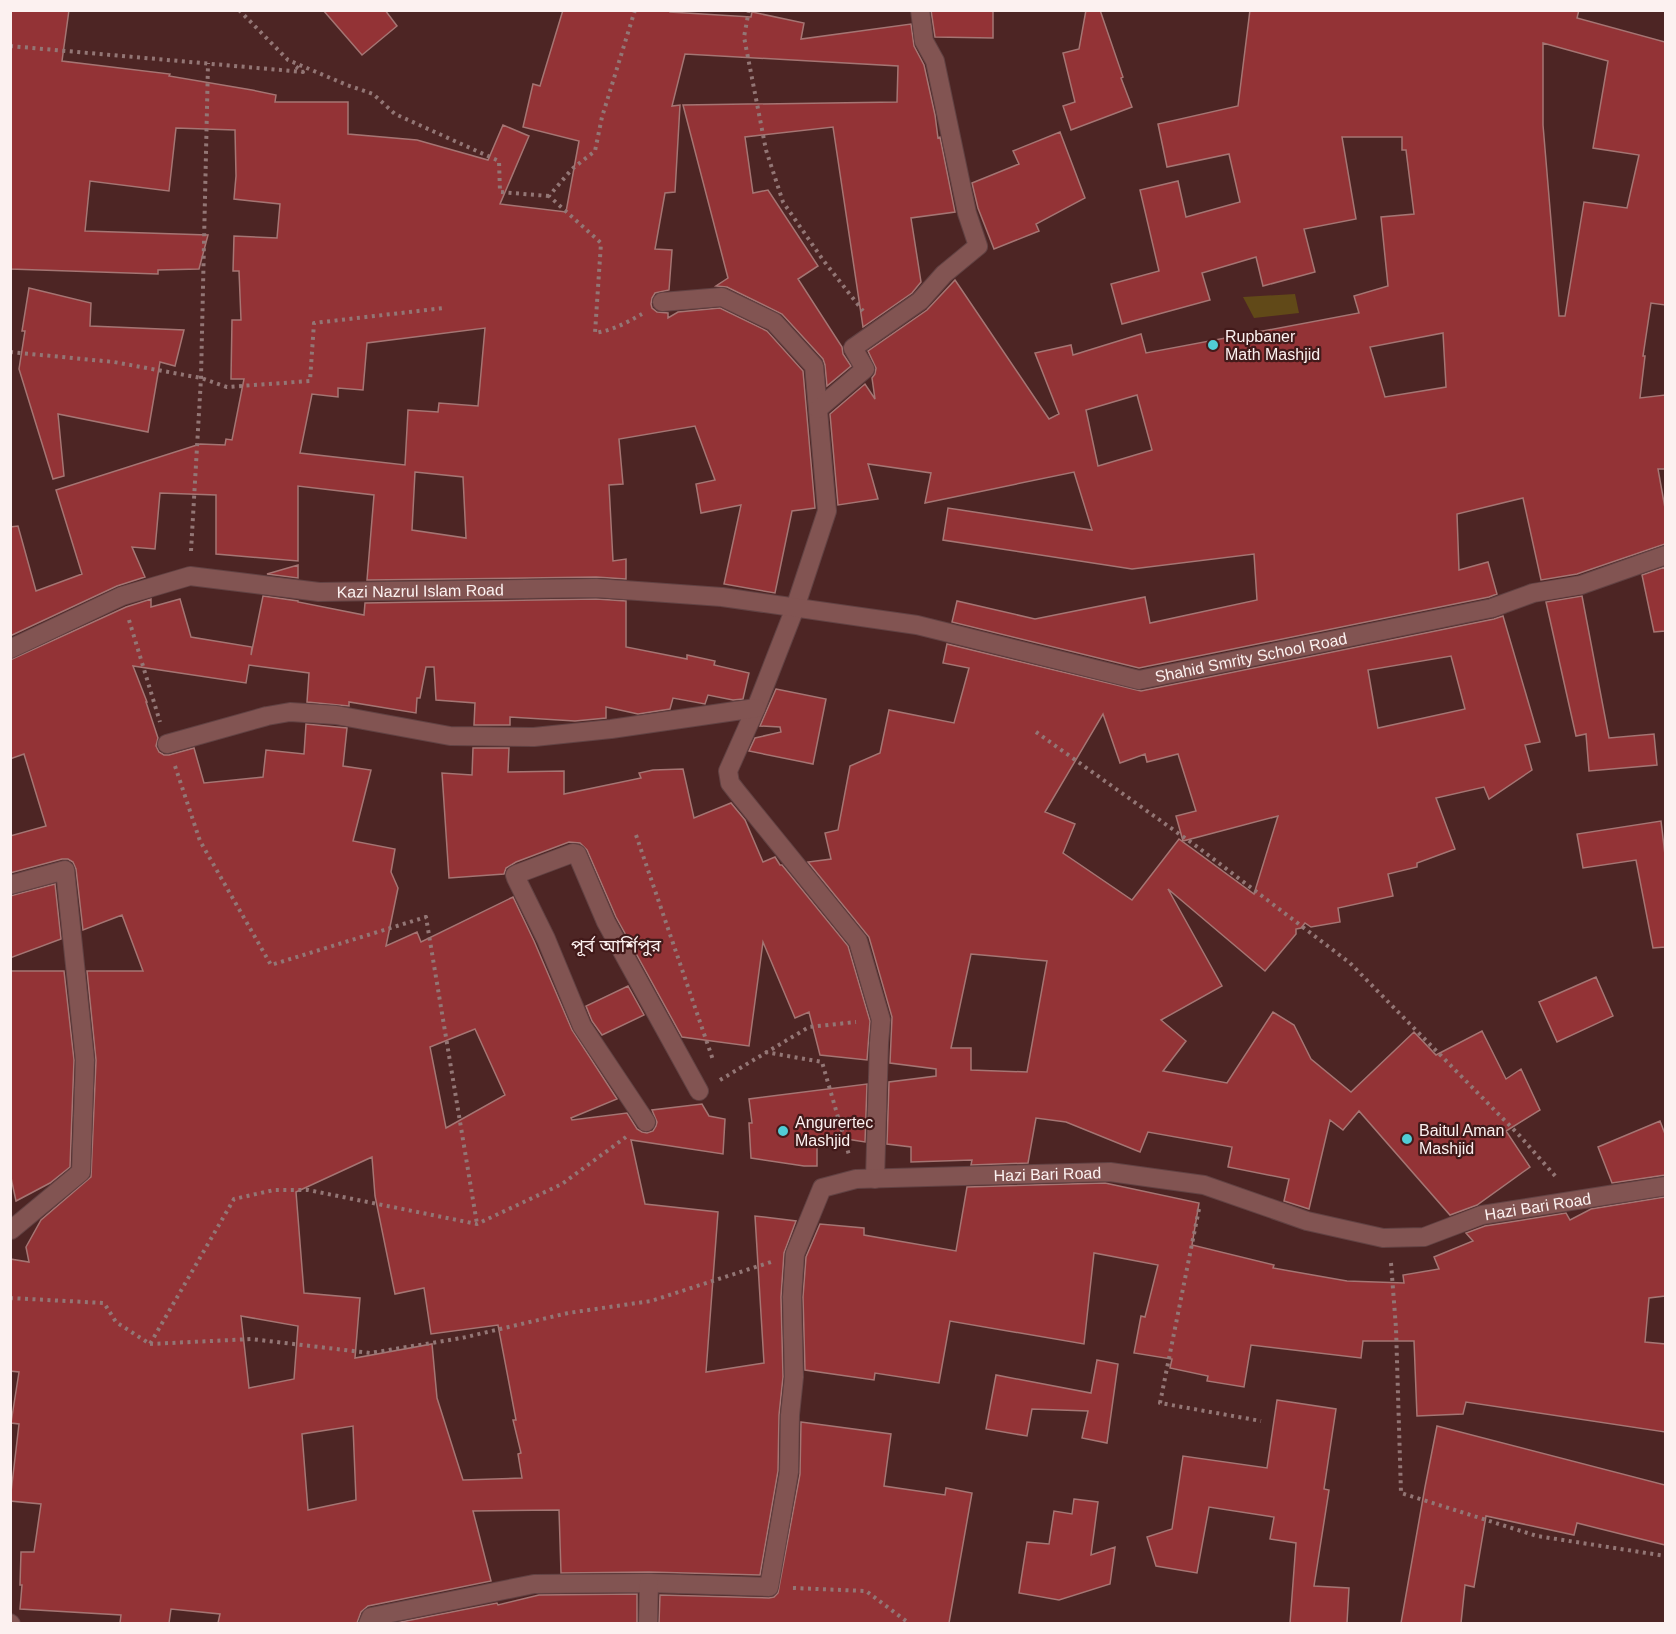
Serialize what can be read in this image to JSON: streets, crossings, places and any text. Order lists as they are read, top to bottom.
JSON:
{
  "streets": {
    "street": ["Kazi Nazrul Islam Road", "Shahid Smrity School Road", "Hazi Bari Road"]
  },
  "crossings": [
    ["Kazi Nazrul Islam Road", "Shahid Smrity School Road"]
  ],
  "districts": ["পূর্ব আর্শিপুর"],
  "places": ["Rupbaner Math Mashjid", "Angurertec Mashjid", "Baitul Aman Mashjid"]
}
